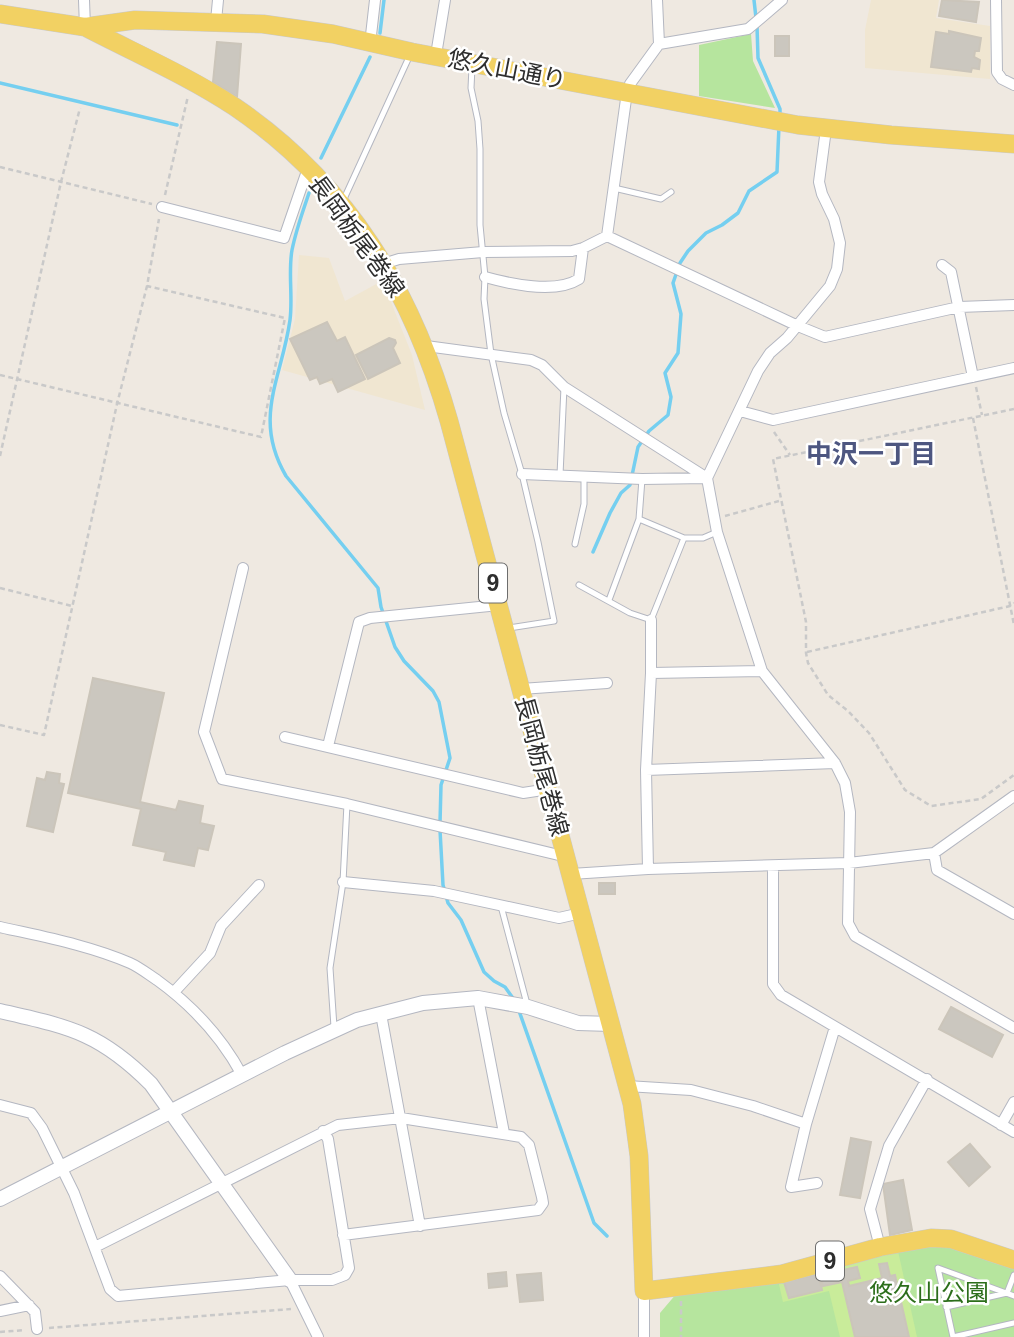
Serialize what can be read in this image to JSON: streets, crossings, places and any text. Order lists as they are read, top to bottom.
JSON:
{
  "streets": {
    "main road": ["悠久山通り", "長岡栃尾巻線", "9"]
  },
  "crossings": [
    ["悠久山通り", "長岡栃尾巻線"],
    ["長岡栃尾巻線", "9"]
  ],
  "districts": ["中沢一丁目"],
  "parks": ["悠久山公園"]
}
